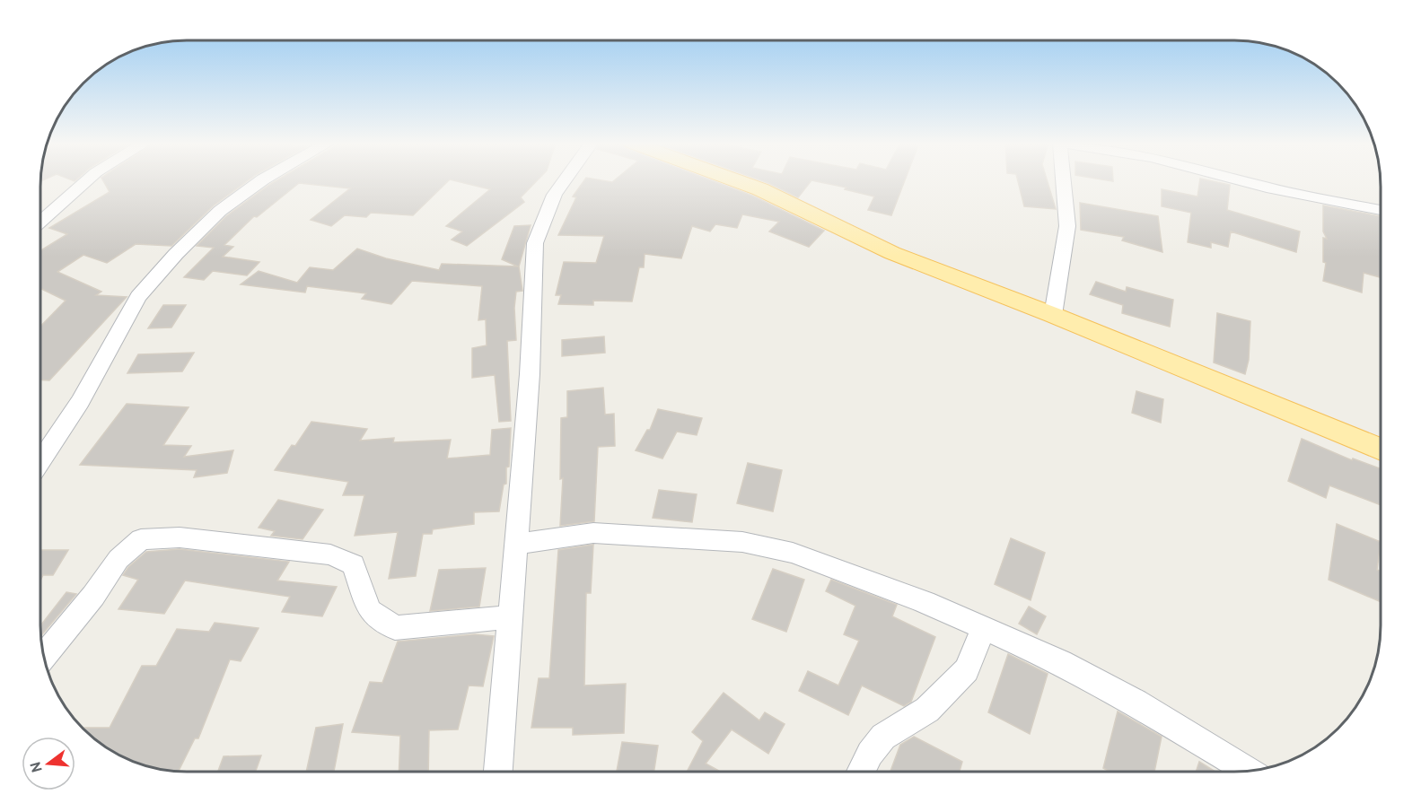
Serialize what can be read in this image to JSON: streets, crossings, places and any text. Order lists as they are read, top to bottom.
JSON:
{
  "north": "left"
}
